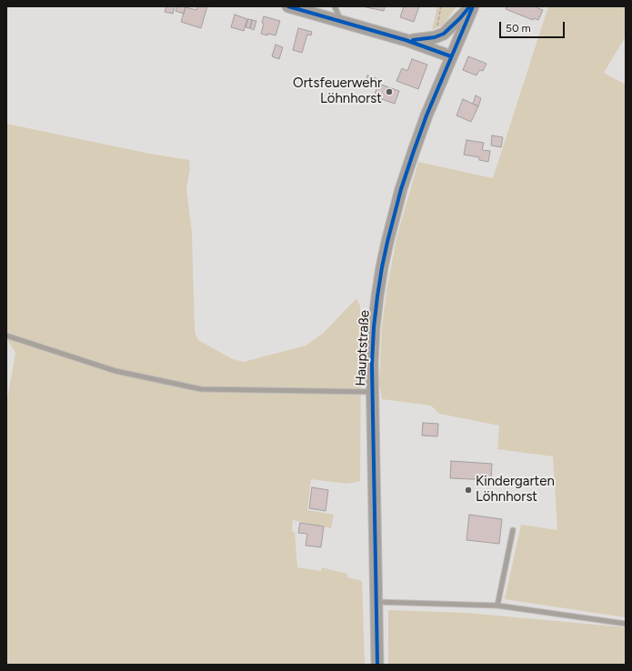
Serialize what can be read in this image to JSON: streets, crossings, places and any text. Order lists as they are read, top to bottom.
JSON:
{
  "streets": {
    "street": ["Hauptstraße"]
  },
  "places": ["Ortsfeuerwehr Löhnhorst", "Kindergarten Löhnhorst"],
  "scale_bar": "50 m"
}
